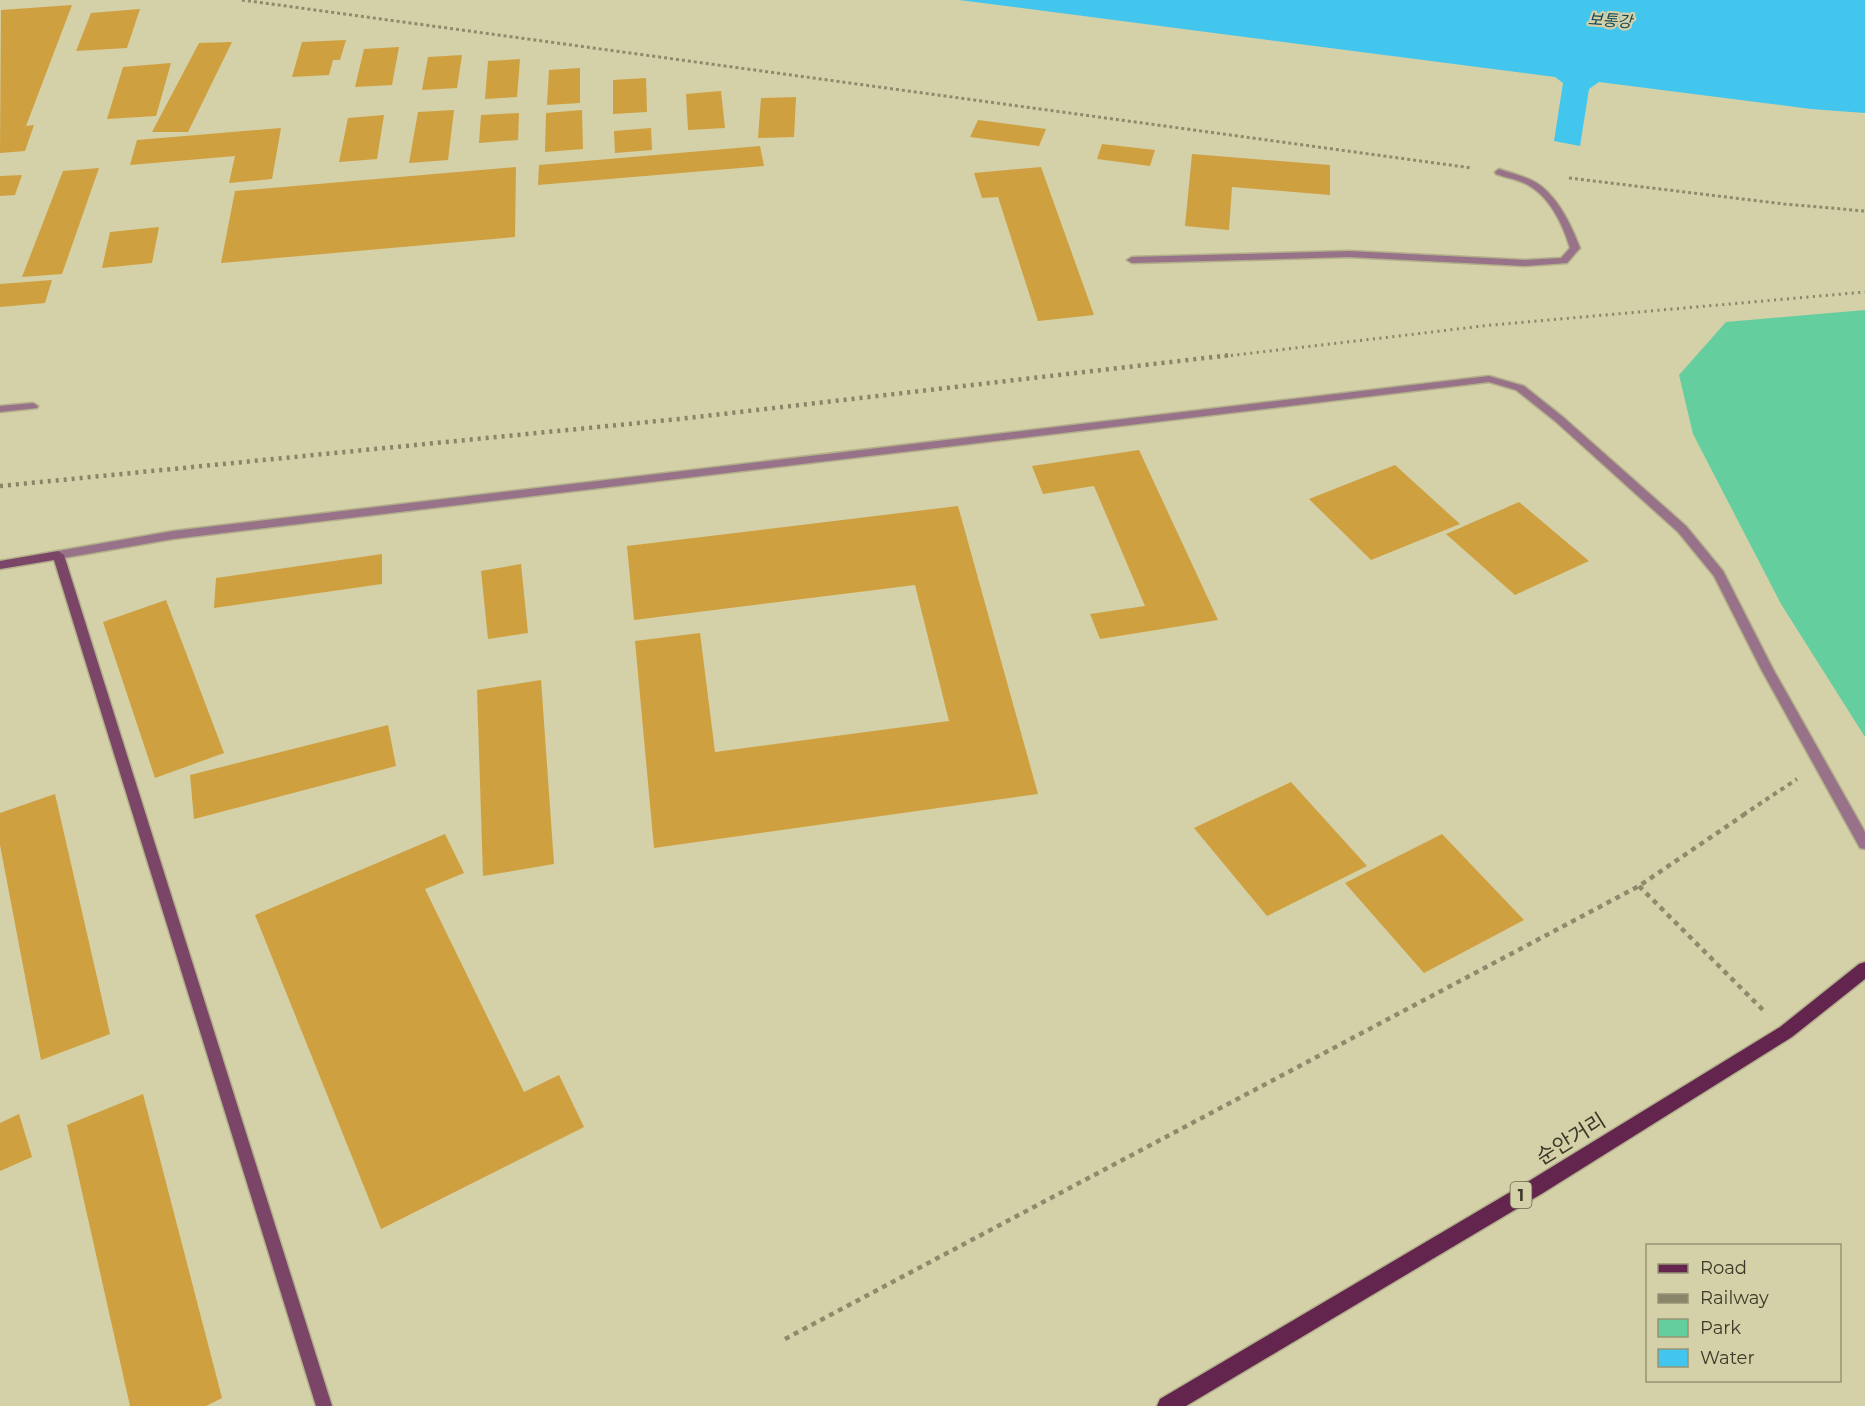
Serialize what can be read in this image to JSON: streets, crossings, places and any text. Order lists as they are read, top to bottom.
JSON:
{
  "streets": {
    "main road": ["순안거리", "1"]
  },
  "water": ["보통강"],
  "legend": [
    "Road",
    "Railway",
    "Park",
    "Water"
  ]
}
